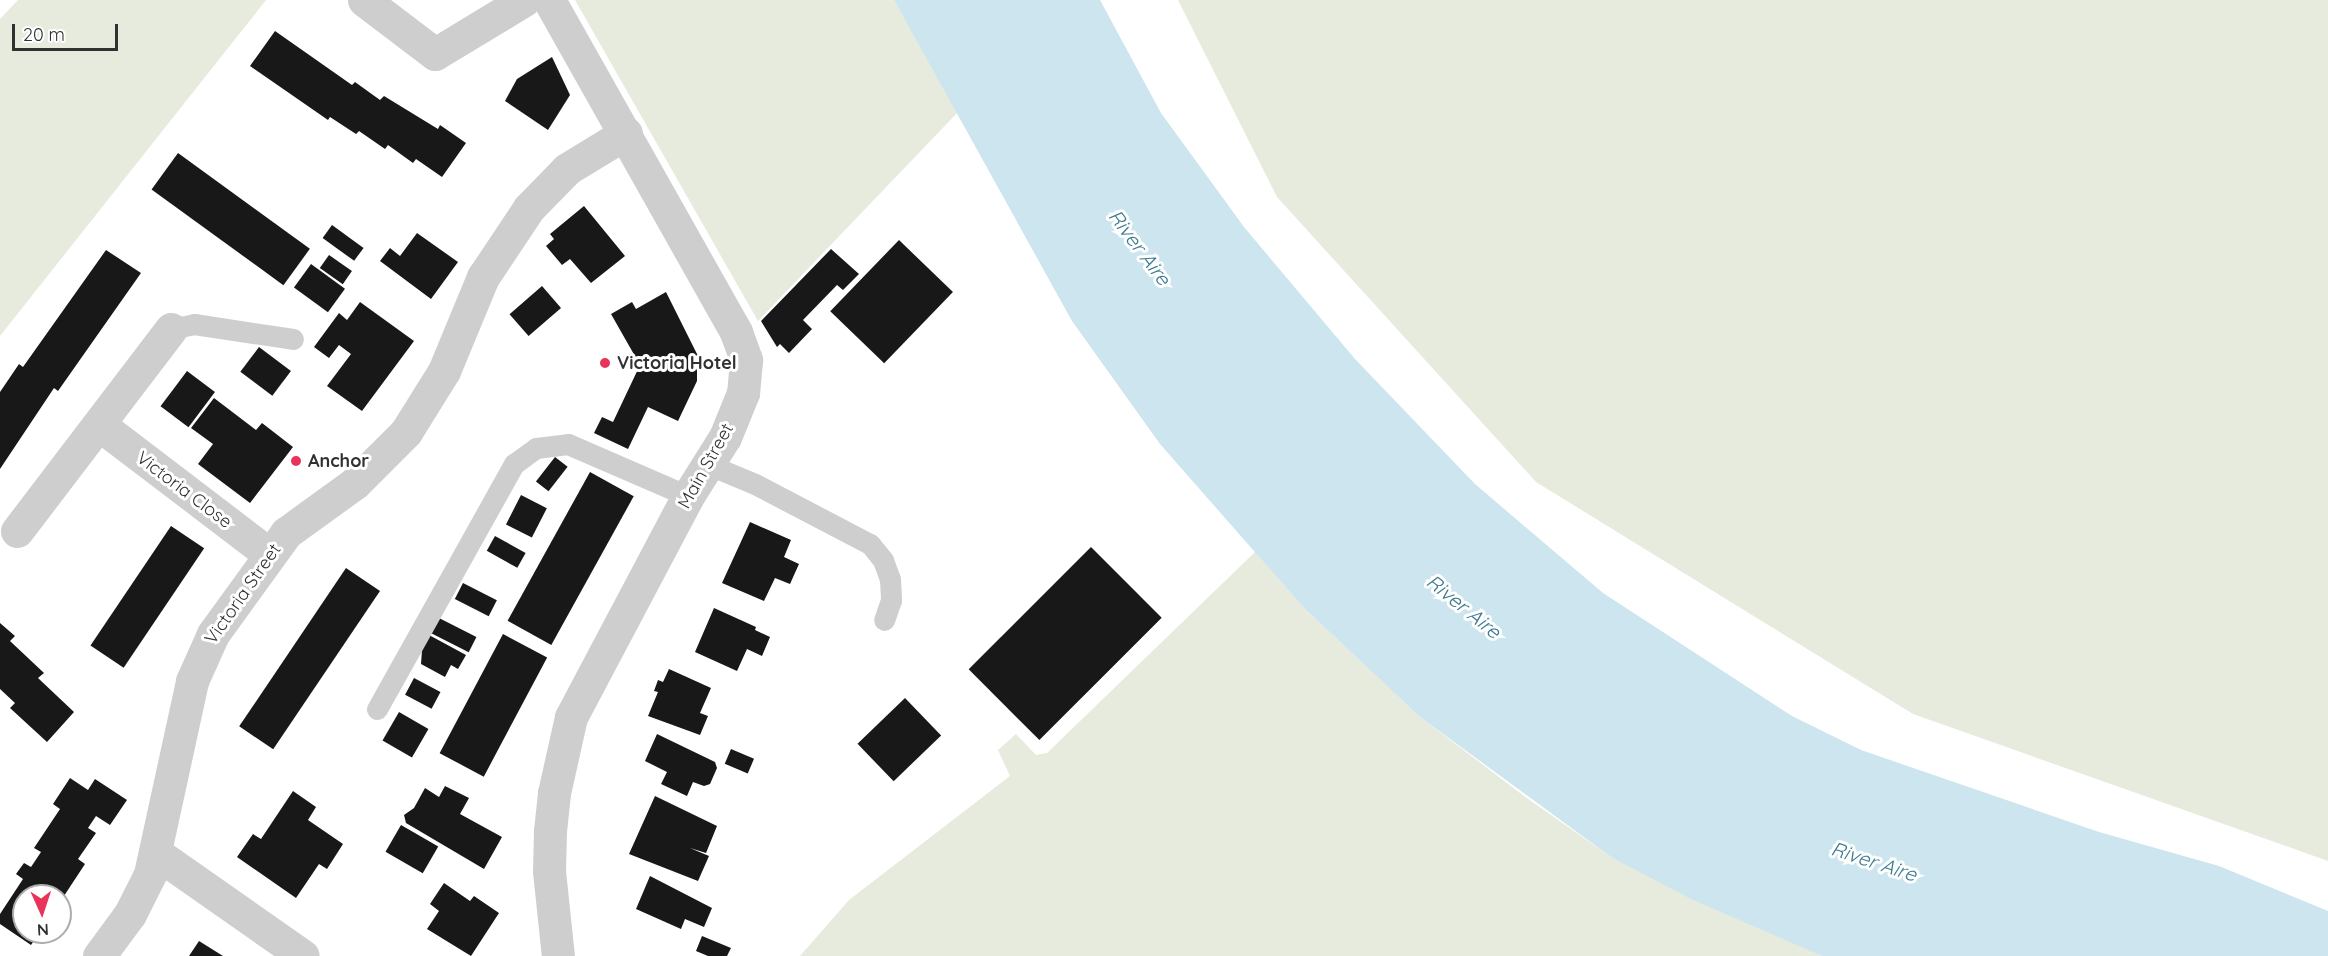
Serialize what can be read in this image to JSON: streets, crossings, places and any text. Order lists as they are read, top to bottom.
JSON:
{
  "streets": {
    "street": ["Main Street", "Victoria Close", "Victoria Street"]
  },
  "crossings": [
    ["Main Street", "Victoria Street"],
    ["Victoria Close", "Victoria Street"]
  ],
  "water": ["River Aire"],
  "places": ["Victoria Hotel", "Anchor"],
  "scale_bar": "20 m",
  "north": "bottom"
}
